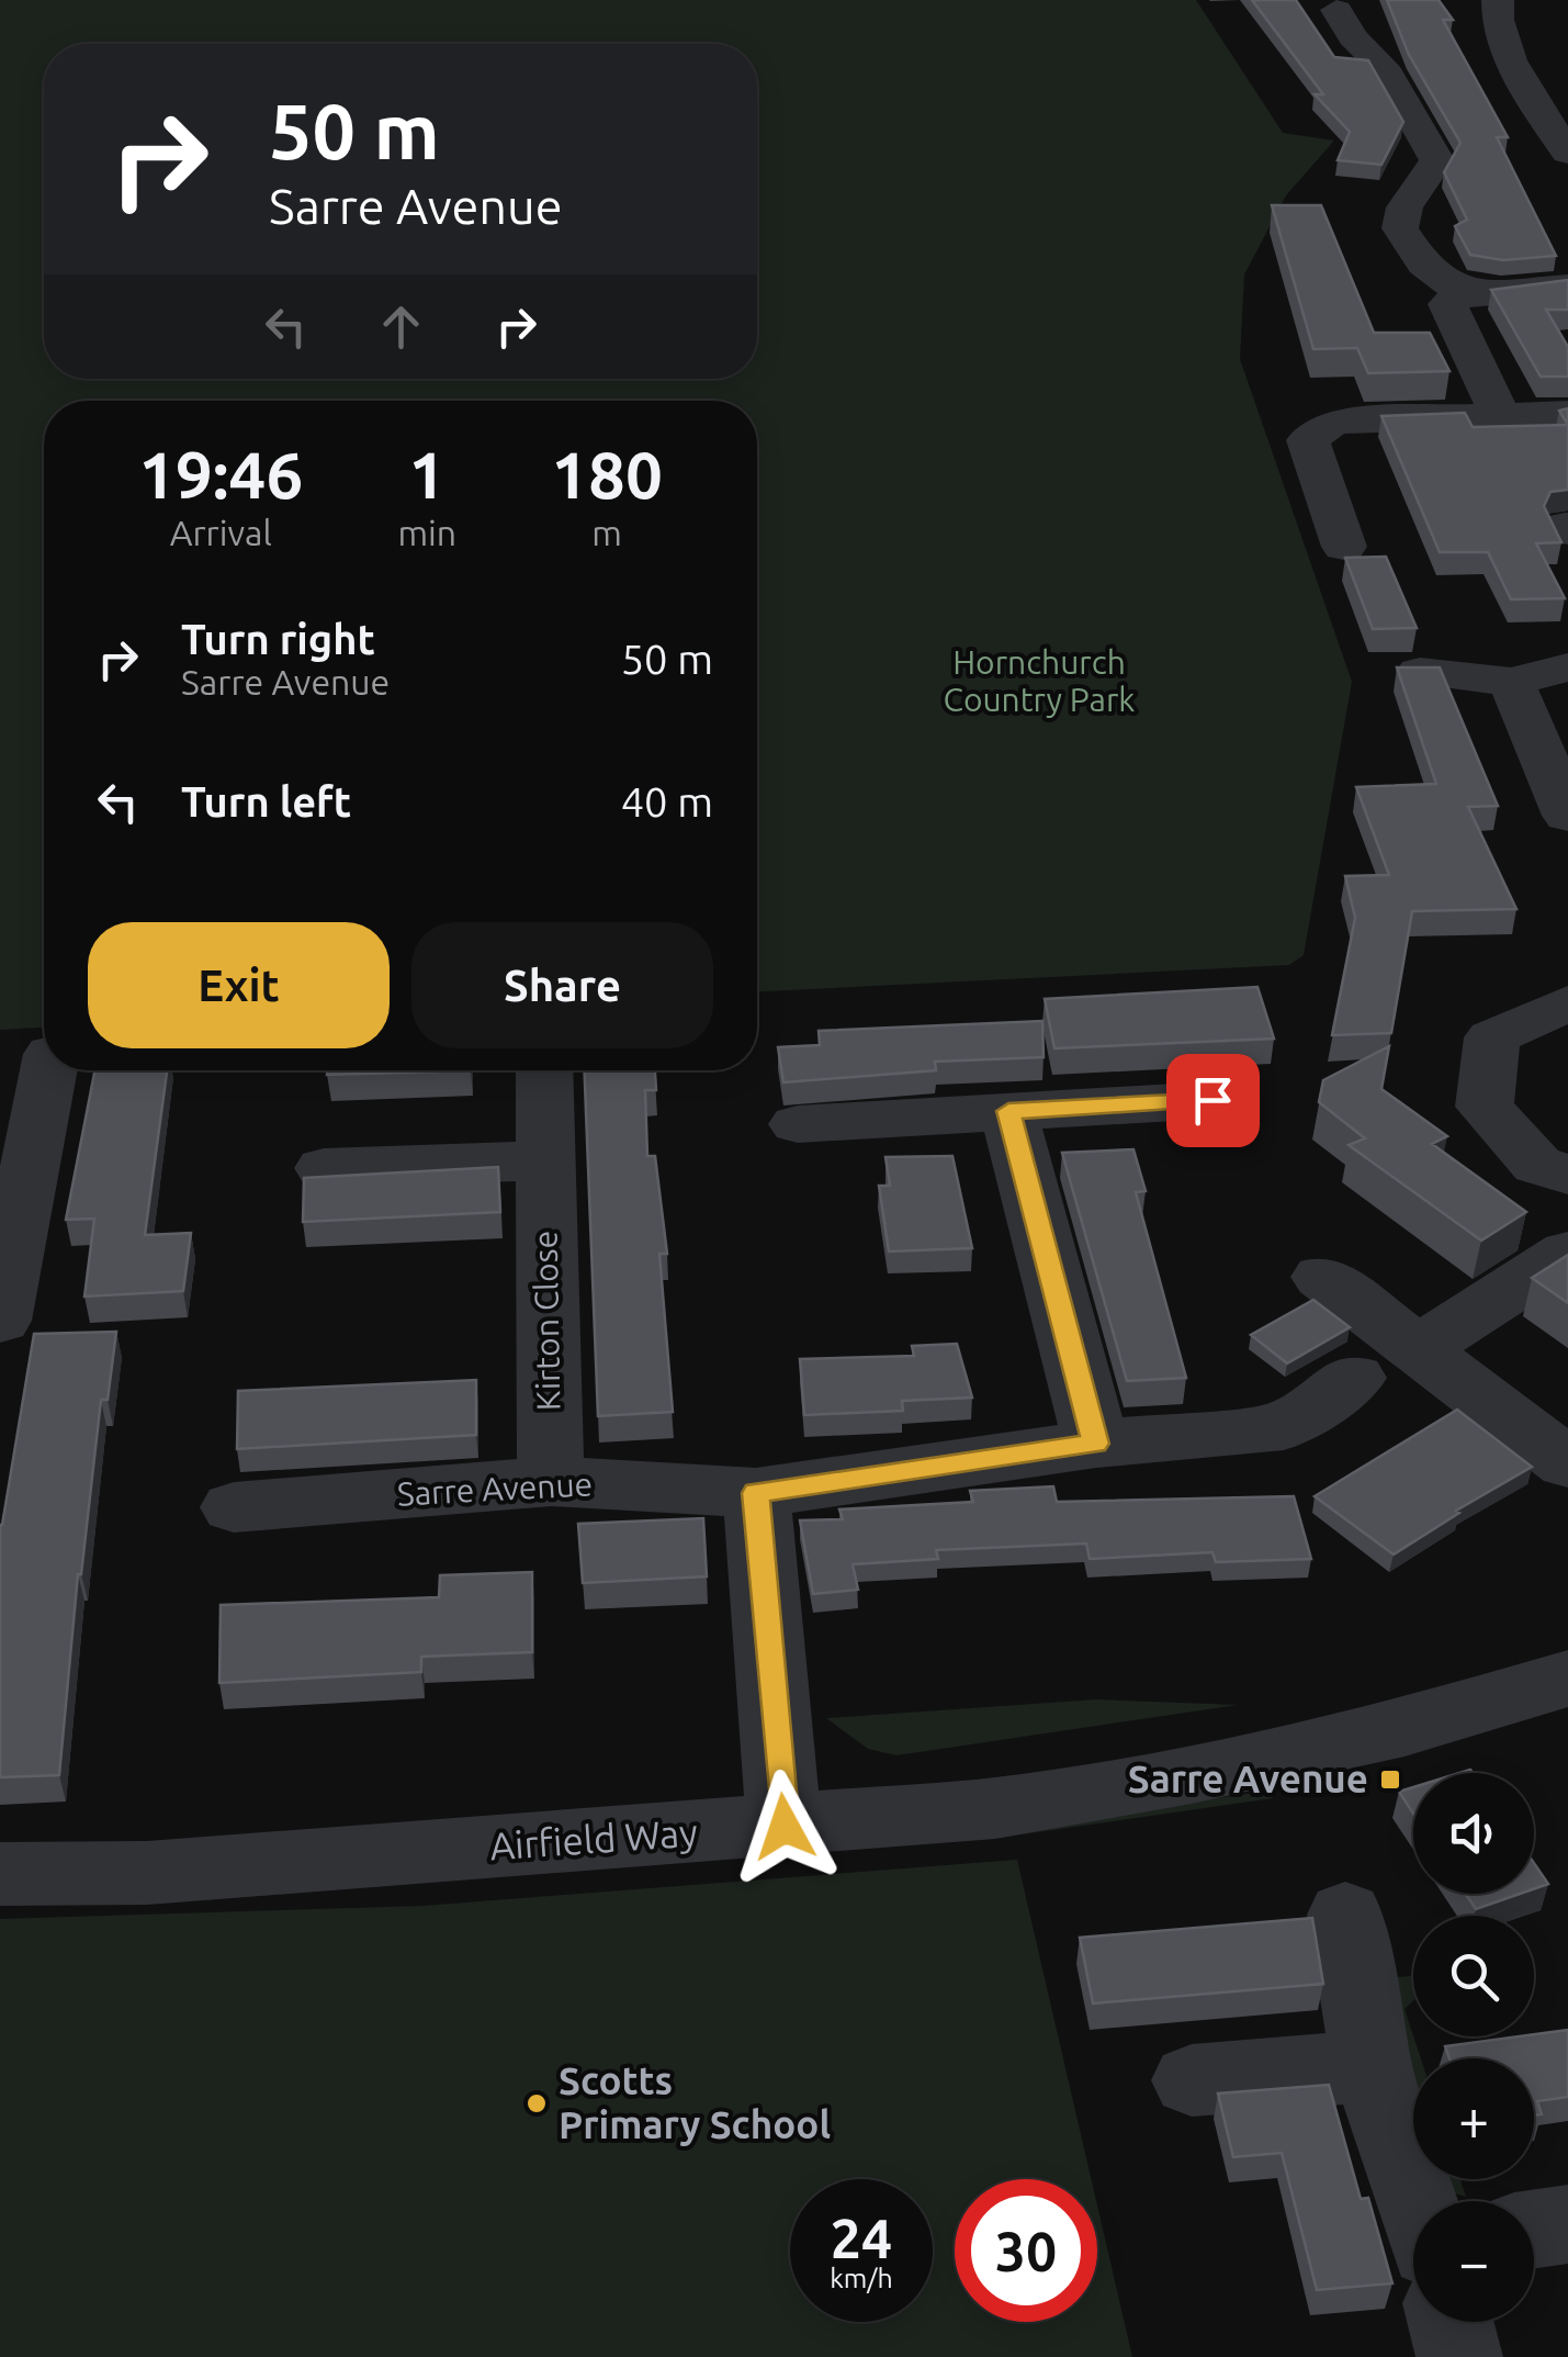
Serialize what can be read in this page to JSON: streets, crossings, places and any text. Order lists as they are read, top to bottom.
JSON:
{
  "streets": {
    "street": ["Kirton Close", "Sarre Avenue", "Airfield Way"]
  },
  "crossings": [
    ["Kirton Close", "Sarre Avenue"]
  ],
  "parks": ["Hornchurch Country Park"],
  "places": {
    "transit": ["Sarre Avenue"],
    "other": ["Scotts Primary School"]
  },
  "page": {
    "turn": ["50 m", "Sarre Avenue"],
    "eta": [
      "19:46",
      "Arrival",
      "1",
      "min",
      "180",
      "m"
    ],
    "list": [
      {
        "name": "Turn right",
        "note": "Sarre Avenue",
        "value": "50 m"
      },
      {
        "name": "Turn left",
        "value": "40 m"
      }
    ],
    "buttons": ["Exit", "Share"],
    "map_buttons": ["+", "−"],
    "speed": "24 km/h",
    "limit": "30"
  }
}
